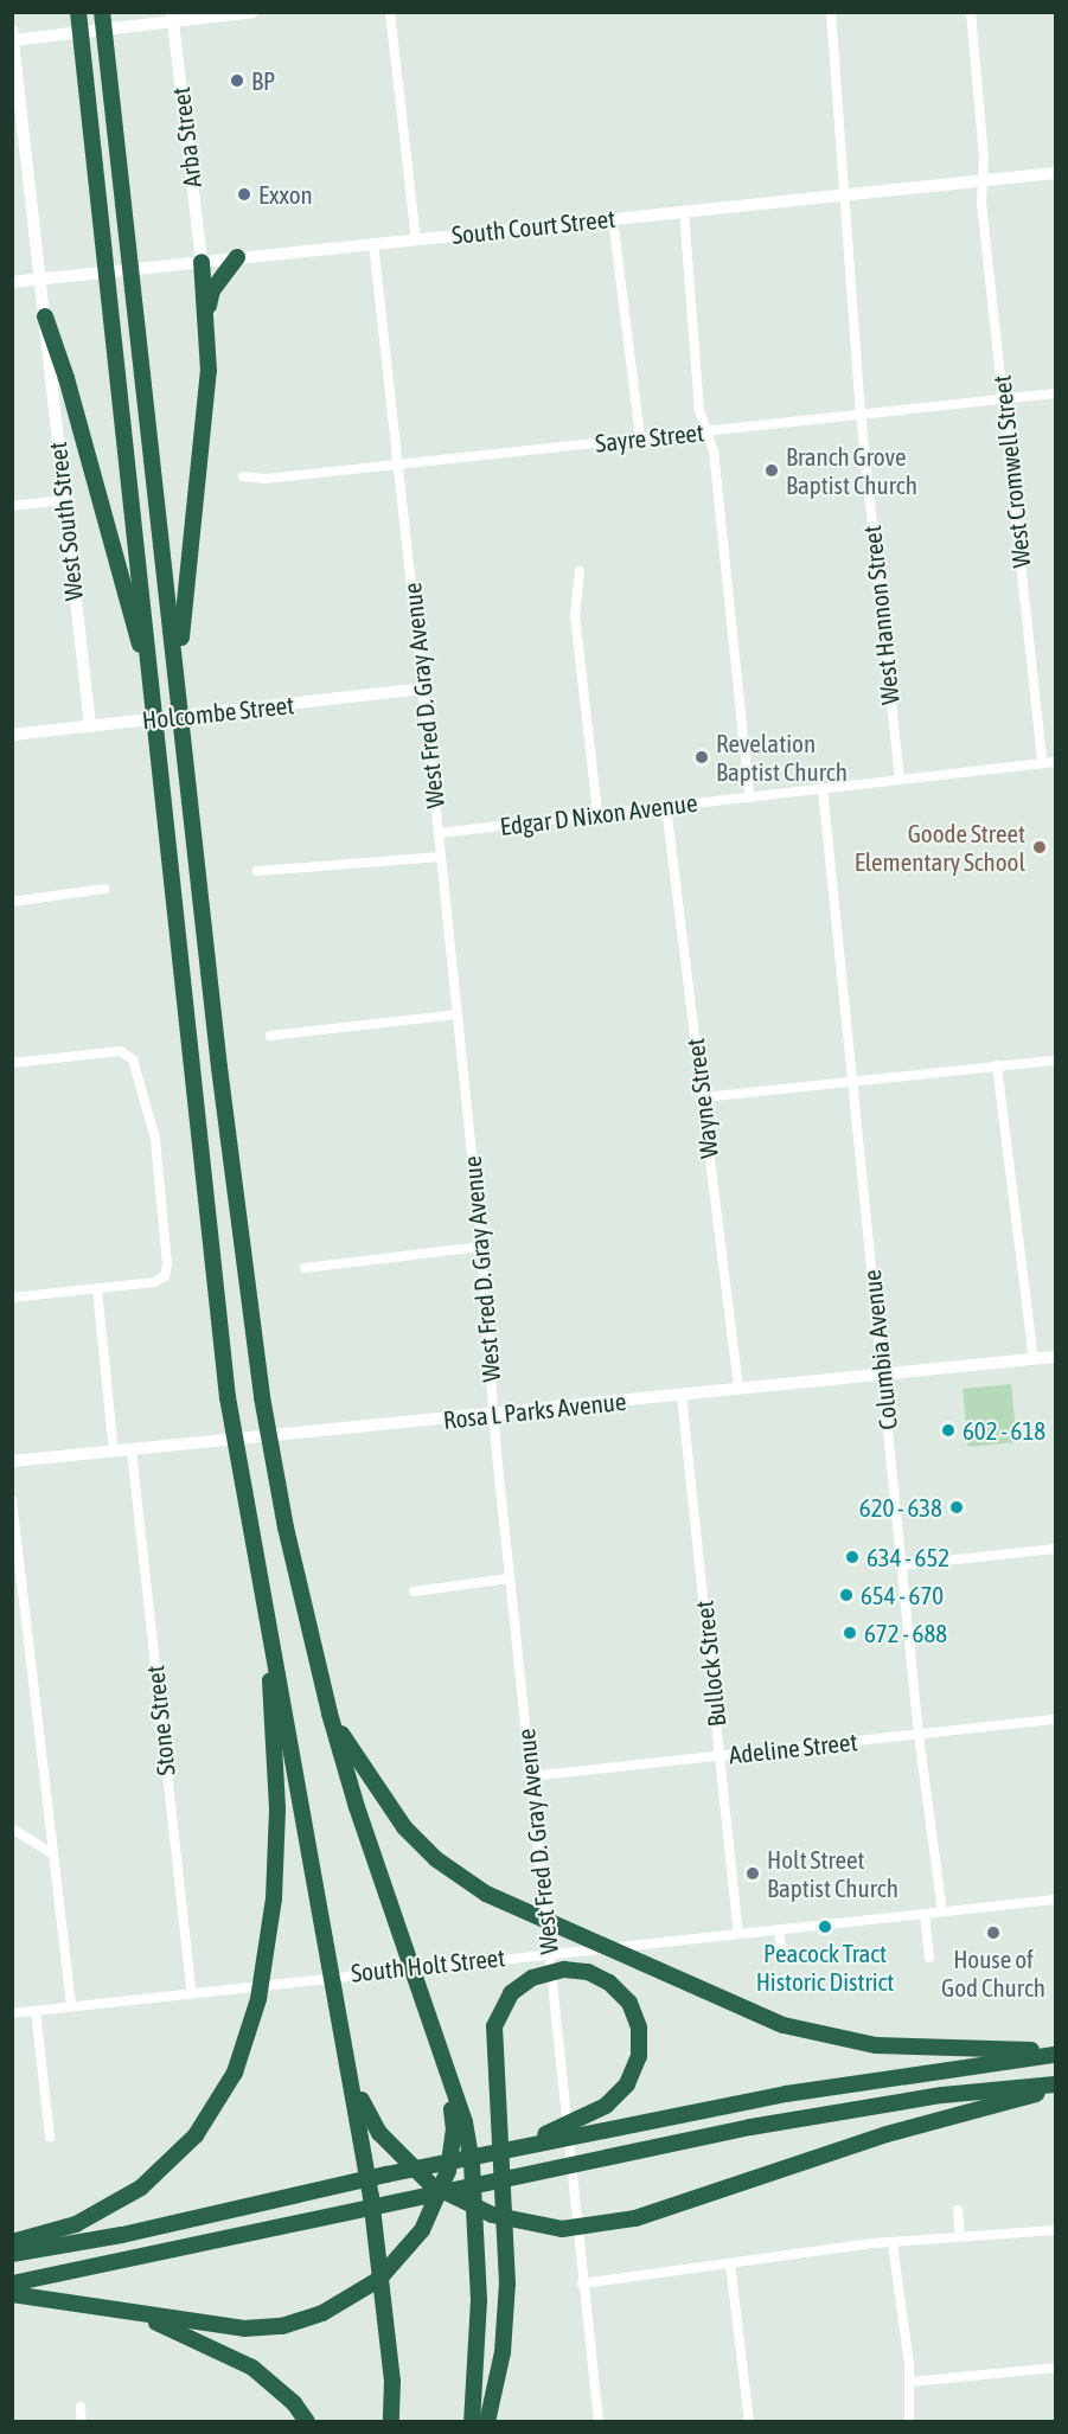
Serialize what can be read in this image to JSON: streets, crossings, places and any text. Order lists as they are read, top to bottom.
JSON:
{
  "streets": {
    "street": [
      "Arba Street",
      "South Court Street",
      "Sayre Street",
      "West Cromwell Street",
      "West South Street",
      "West Hannon Street",
      "West Fred D. Gray Avenue",
      "Holcombe Street",
      "Edgar D Nixon Avenue",
      "Wayne Street",
      "Columbia Avenue",
      "Rosa L Parks Avenue",
      "Bullock Street",
      "Stone Street",
      "Adeline Street",
      "South Holt Street"
    ]
  },
  "crossings": [
    ["Arba Street", "South Court Street"],
    ["South Court Street", "West Cromwell Street"],
    ["South Court Street", "West South Street"],
    ["South Court Street", "West Hannon Street"],
    ["South Court Street", "West Fred D. Gray Avenue"],
    ["Sayre Street", "West Cromwell Street"],
    ["Sayre Street", "West Hannon Street"],
    ["Sayre Street", "West Fred D. Gray Avenue"],
    ["West Cromwell Street", "Edgar D Nixon Avenue"],
    ["West South Street", "Holcombe Street"],
    ["West Hannon Street", "Edgar D Nixon Avenue"],
    ["West Fred D. Gray Avenue", "Holcombe Street"],
    ["West Fred D. Gray Avenue", "Edgar D Nixon Avenue"],
    ["West Fred D. Gray Avenue", "Rosa L Parks Avenue"],
    ["West Fred D. Gray Avenue", "Adeline Street"],
    ["West Fred D. Gray Avenue", "South Holt Street"],
    ["Edgar D Nixon Avenue", "Wayne Street"],
    ["Edgar D Nixon Avenue", "Columbia Avenue"],
    ["Wayne Street", "Rosa L Parks Avenue"],
    ["Columbia Avenue", "Rosa L Parks Avenue"],
    ["Columbia Avenue", "Adeline Street"],
    ["Columbia Avenue", "South Holt Street"],
    ["Rosa L Parks Avenue", "Bullock Street"],
    ["Rosa L Parks Avenue", "Stone Street"],
    ["Bullock Street", "Adeline Street"],
    ["Bullock Street", "South Holt Street"],
    ["Stone Street", "South Holt Street"]
  ],
  "places": [
    "BP",
    "Exxon",
    "Branch Grove Baptist Church",
    "Revelation Baptist Church",
    "Goode Street Elementary School",
    "602 - 618",
    "620 - 638",
    "634 - 652",
    "654 - 670",
    "672 - 688",
    "Holt Street Baptist Church",
    "Peacock Tract Historic District",
    "House of God Church"
  ]
}
